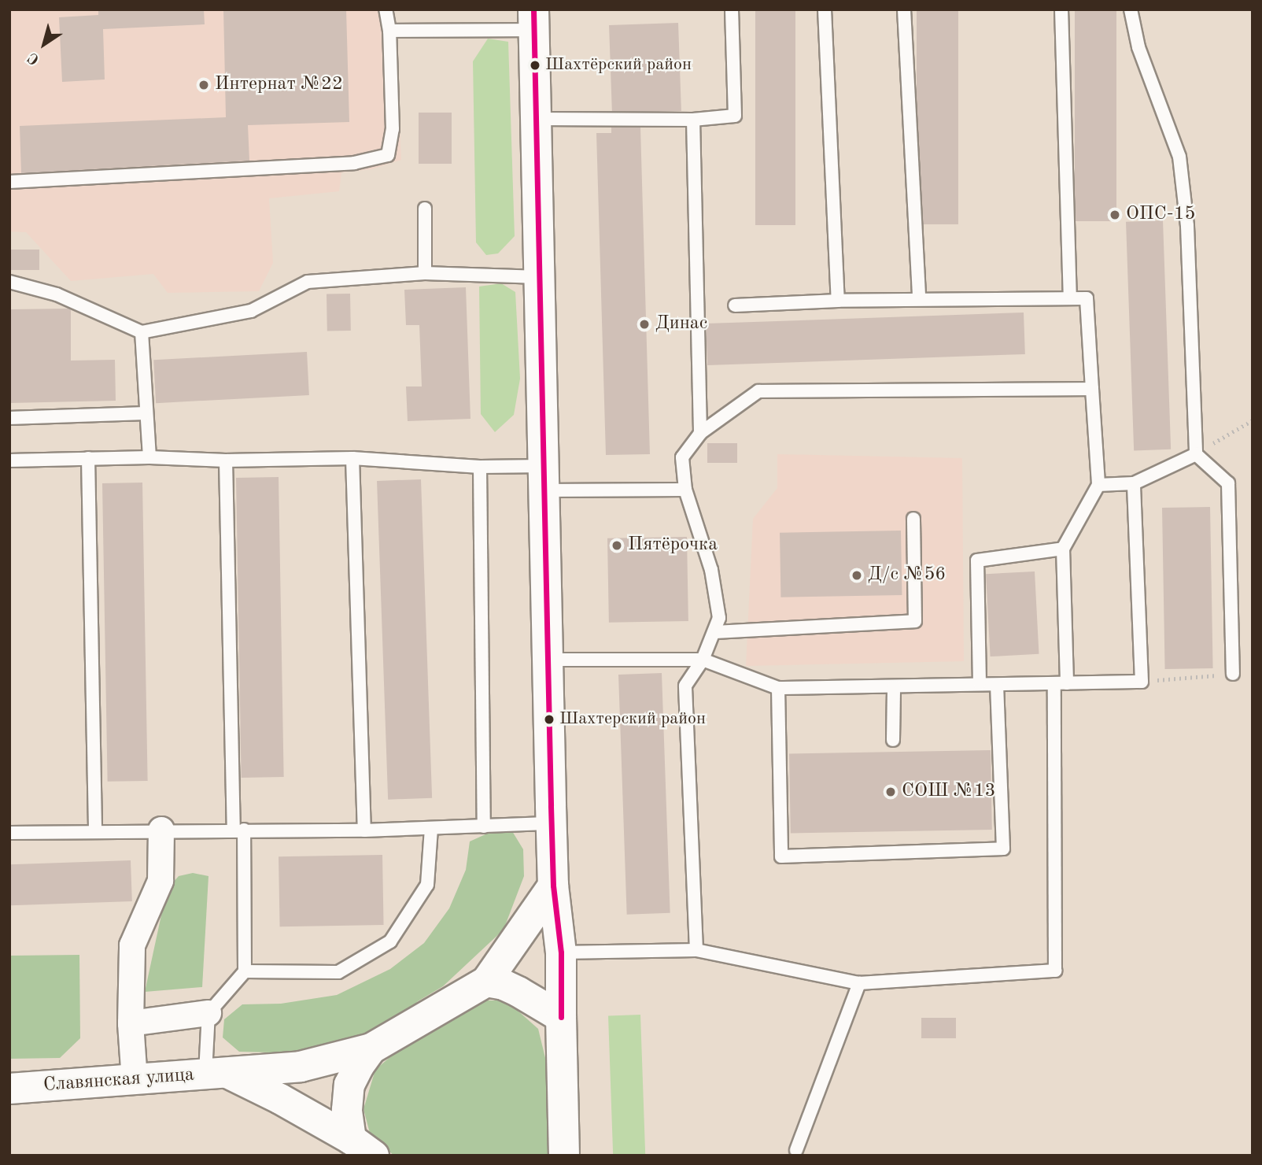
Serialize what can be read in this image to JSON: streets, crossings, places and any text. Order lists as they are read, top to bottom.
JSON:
{
  "streets": {
    "main road": ["Славянская улица"]
  },
  "places": [
    "Шахтёрский район",
    "Интернат №22",
    "ОПС-15",
    "Динас",
    "Пятёрочка",
    "Д/с №56",
    "Шахтерский район",
    "СОШ №13"
  ],
  "north": "bottom left"
}
